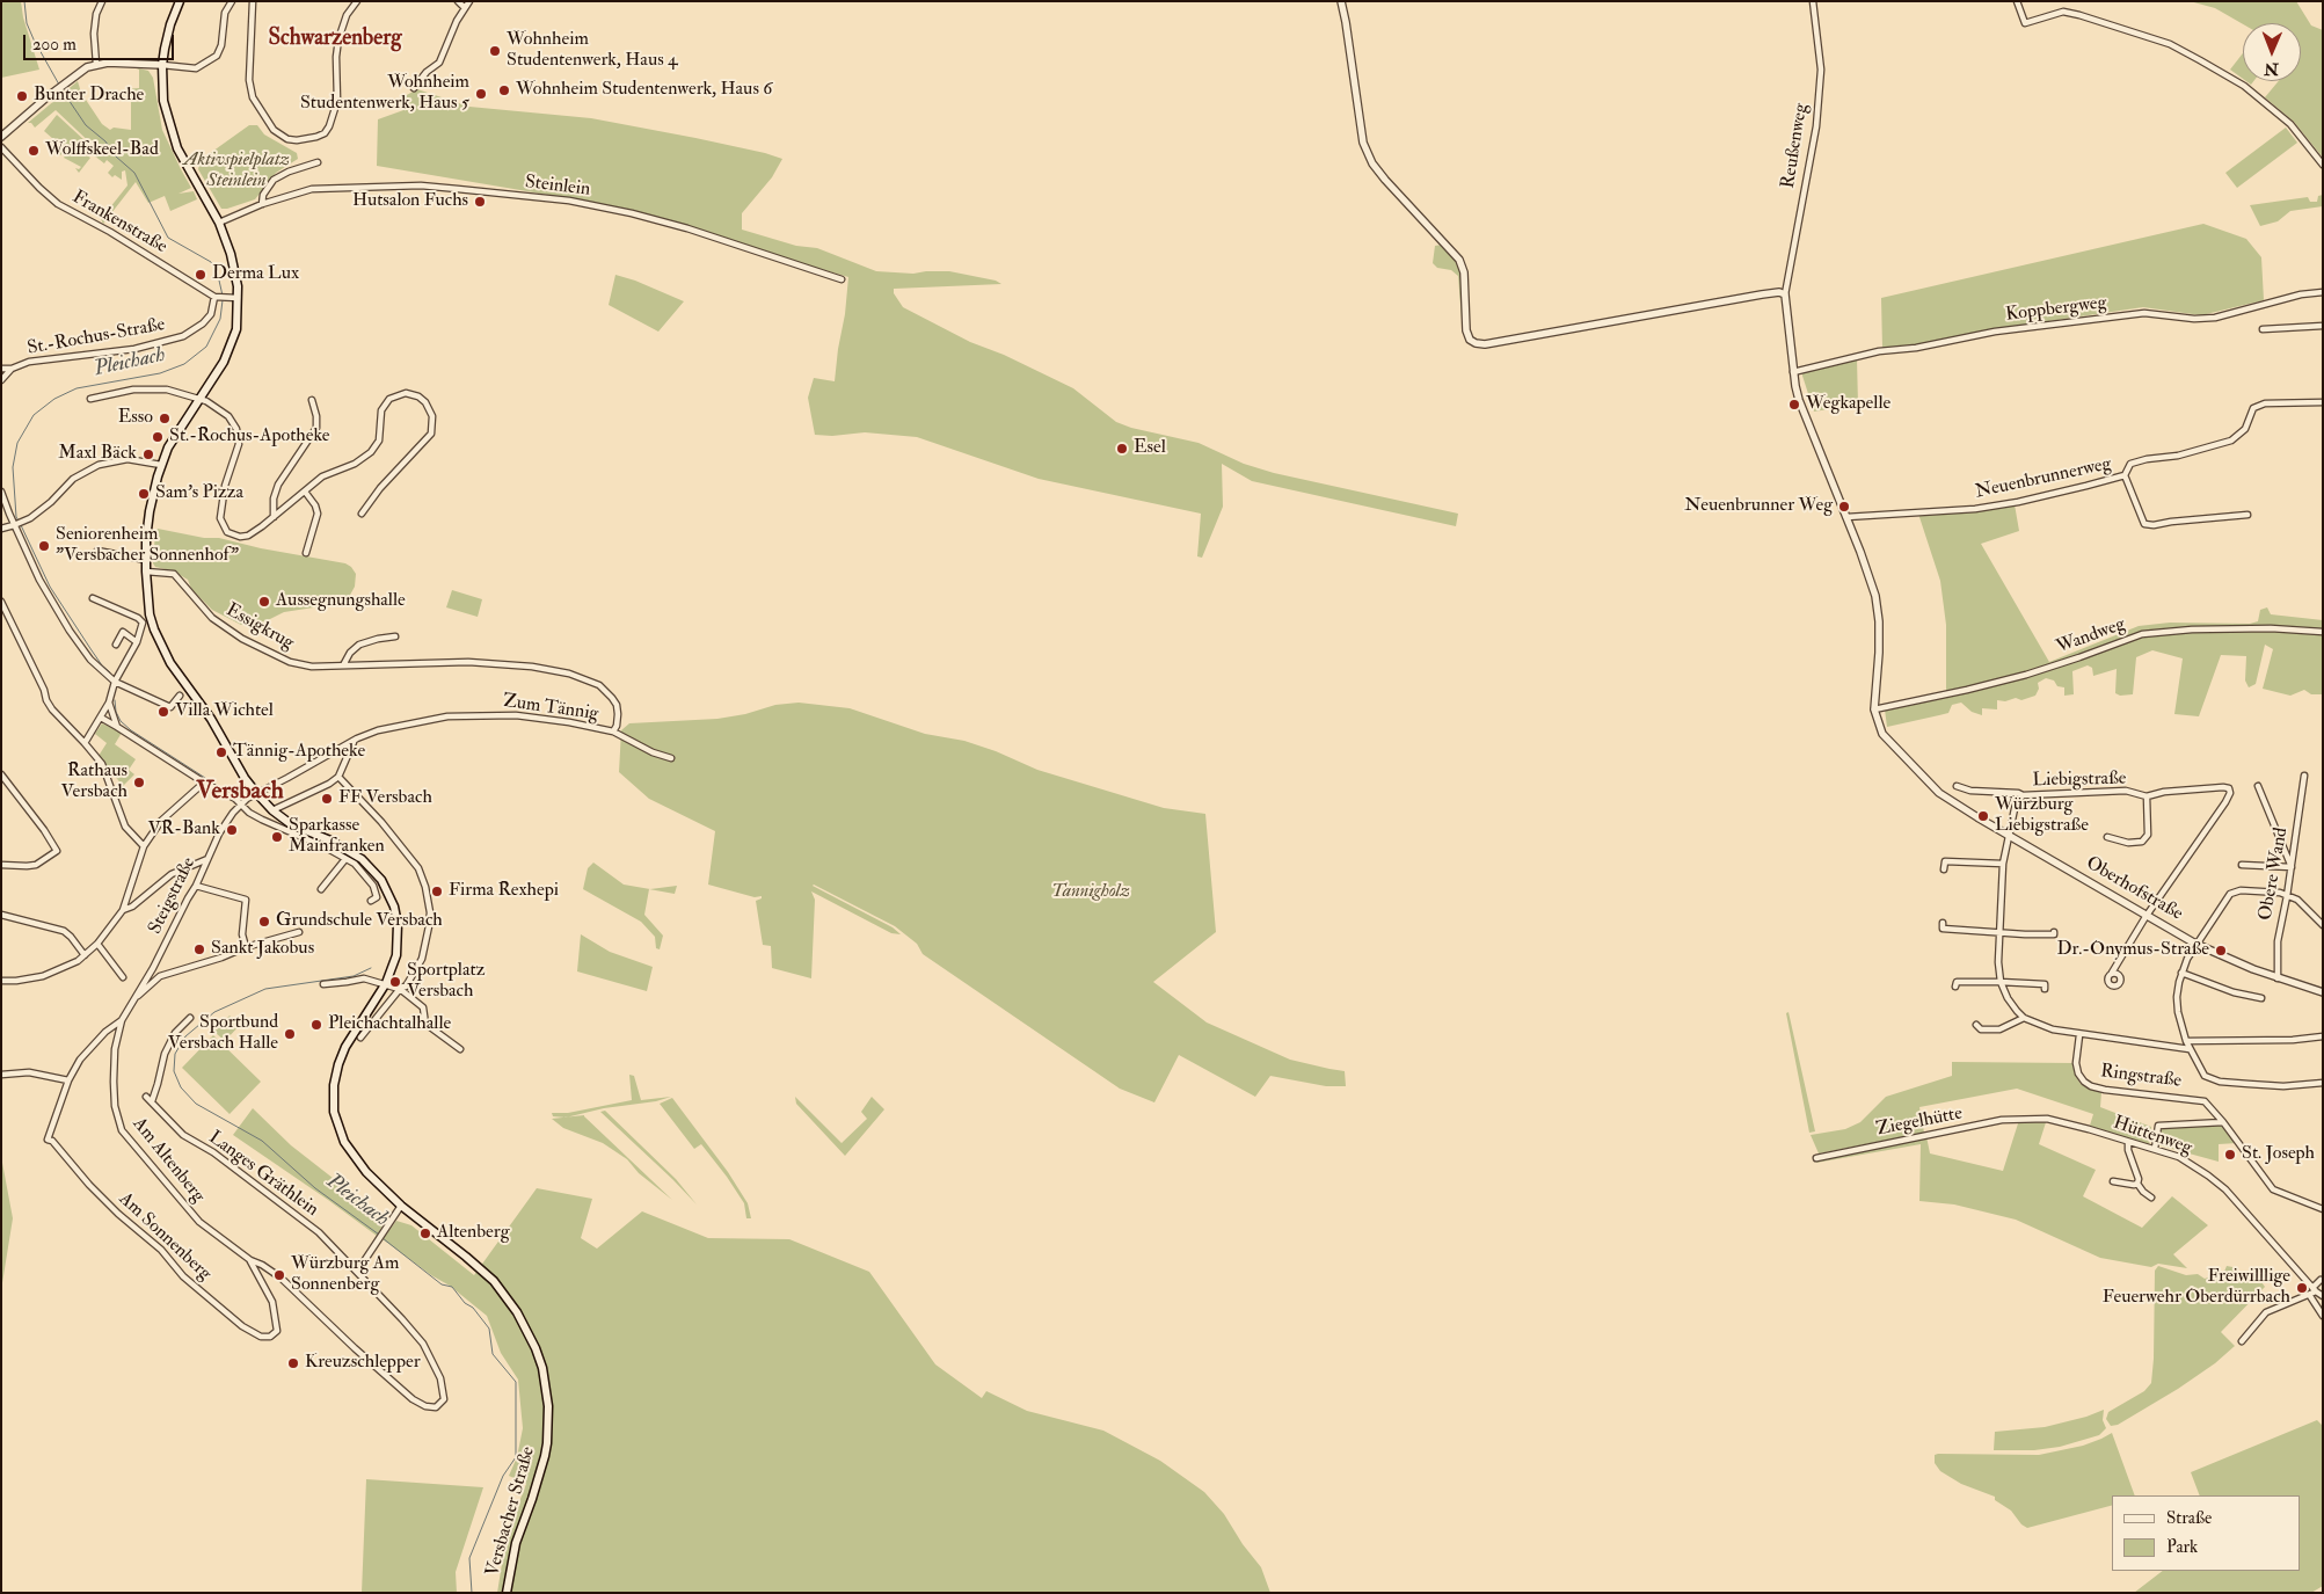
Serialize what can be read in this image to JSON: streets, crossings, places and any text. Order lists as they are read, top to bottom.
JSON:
{
  "streets": {
    "main road": ["Versbacher Straße"],
    "street": [
      "Reußenweg",
      "Steinlein",
      "Frankenstraße",
      "Koppbergweg",
      "St.-Rochus-Straße",
      "Neuenbrunnerweg",
      "Essigkrug",
      "Wandweg",
      "Zum Tännig",
      "Liebigstraße",
      "Obere Wand",
      "Oberhofstraße",
      "Steigstraße",
      "Ringstraße",
      "Ziegelhütte",
      "Hüttenweg",
      "Am Altenberg",
      "Langes Gräthlein",
      "Am Sonnenberg"
    ]
  },
  "crossings": [
    ["Frankenstraße", "St.-Rochus-Straße"],
    ["Essigkrug", "Zum Tännig"],
    ["Wandweg", "Oberhofstraße"],
    ["Zum Tännig", "Steigstraße"],
    ["Liebigstraße", "Oberhofstraße"],
    ["Obere Wand", "Oberhofstraße"],
    ["Steigstraße", "Am Altenberg"],
    ["Ziegelhütte", "Hüttenweg"],
    ["Am Altenberg", "Langes Gräthlein"],
    ["Am Altenberg", "Am Sonnenberg"]
  ],
  "districts": ["Schwarzenberg", "Versbach"],
  "water": ["Pleichach"],
  "parks": ["Aktivspielplatz Steinlein", "Tannigholz"],
  "places": [
    "Wohnheim Studentenwerk, Haus 4",
    "Wohnheim Studentenwerk, Haus 6",
    "Wohnheim Studentenwerk, Haus 5",
    "Bunter Drache",
    "Wolffskeel-Bad",
    "Hutsalon Fuchs",
    "Derma Lux",
    "Wegkapelle",
    "Esso",
    "St.-Rochus-Apotheke",
    "Esel",
    "Maxl Bäck",
    "Sam's Pizza",
    "Neuenbrunner Weg",
    "Seniorenheim \"Versbacher Sonnenhof\"",
    "Aussegnungshalle",
    "Villa Wichtel",
    "Tännig-Apotheke",
    "Rathaus Versbach",
    "FF Versbach",
    "Würzburg Liebigstraße",
    "VR-Bank",
    "Sparkasse Mainfranken",
    "Firma Rexhepi",
    "Grundschule Versbach",
    "Sankt Jakobus",
    "Dr.-Onymus-Straße",
    "Sportplatz Versbach",
    "Pleichachtalhalle",
    "Sportbund Versbach Halle",
    "St. Joseph",
    "Altenberg",
    "Würzburg Am Sonnenberg",
    "Freiwilllige Feuerwehr Oberdürrbach",
    "Kreuzschlepper"
  ],
  "legend": ["Straße", "Park"],
  "scale_bar": "200 m",
  "north": "bottom"
}
